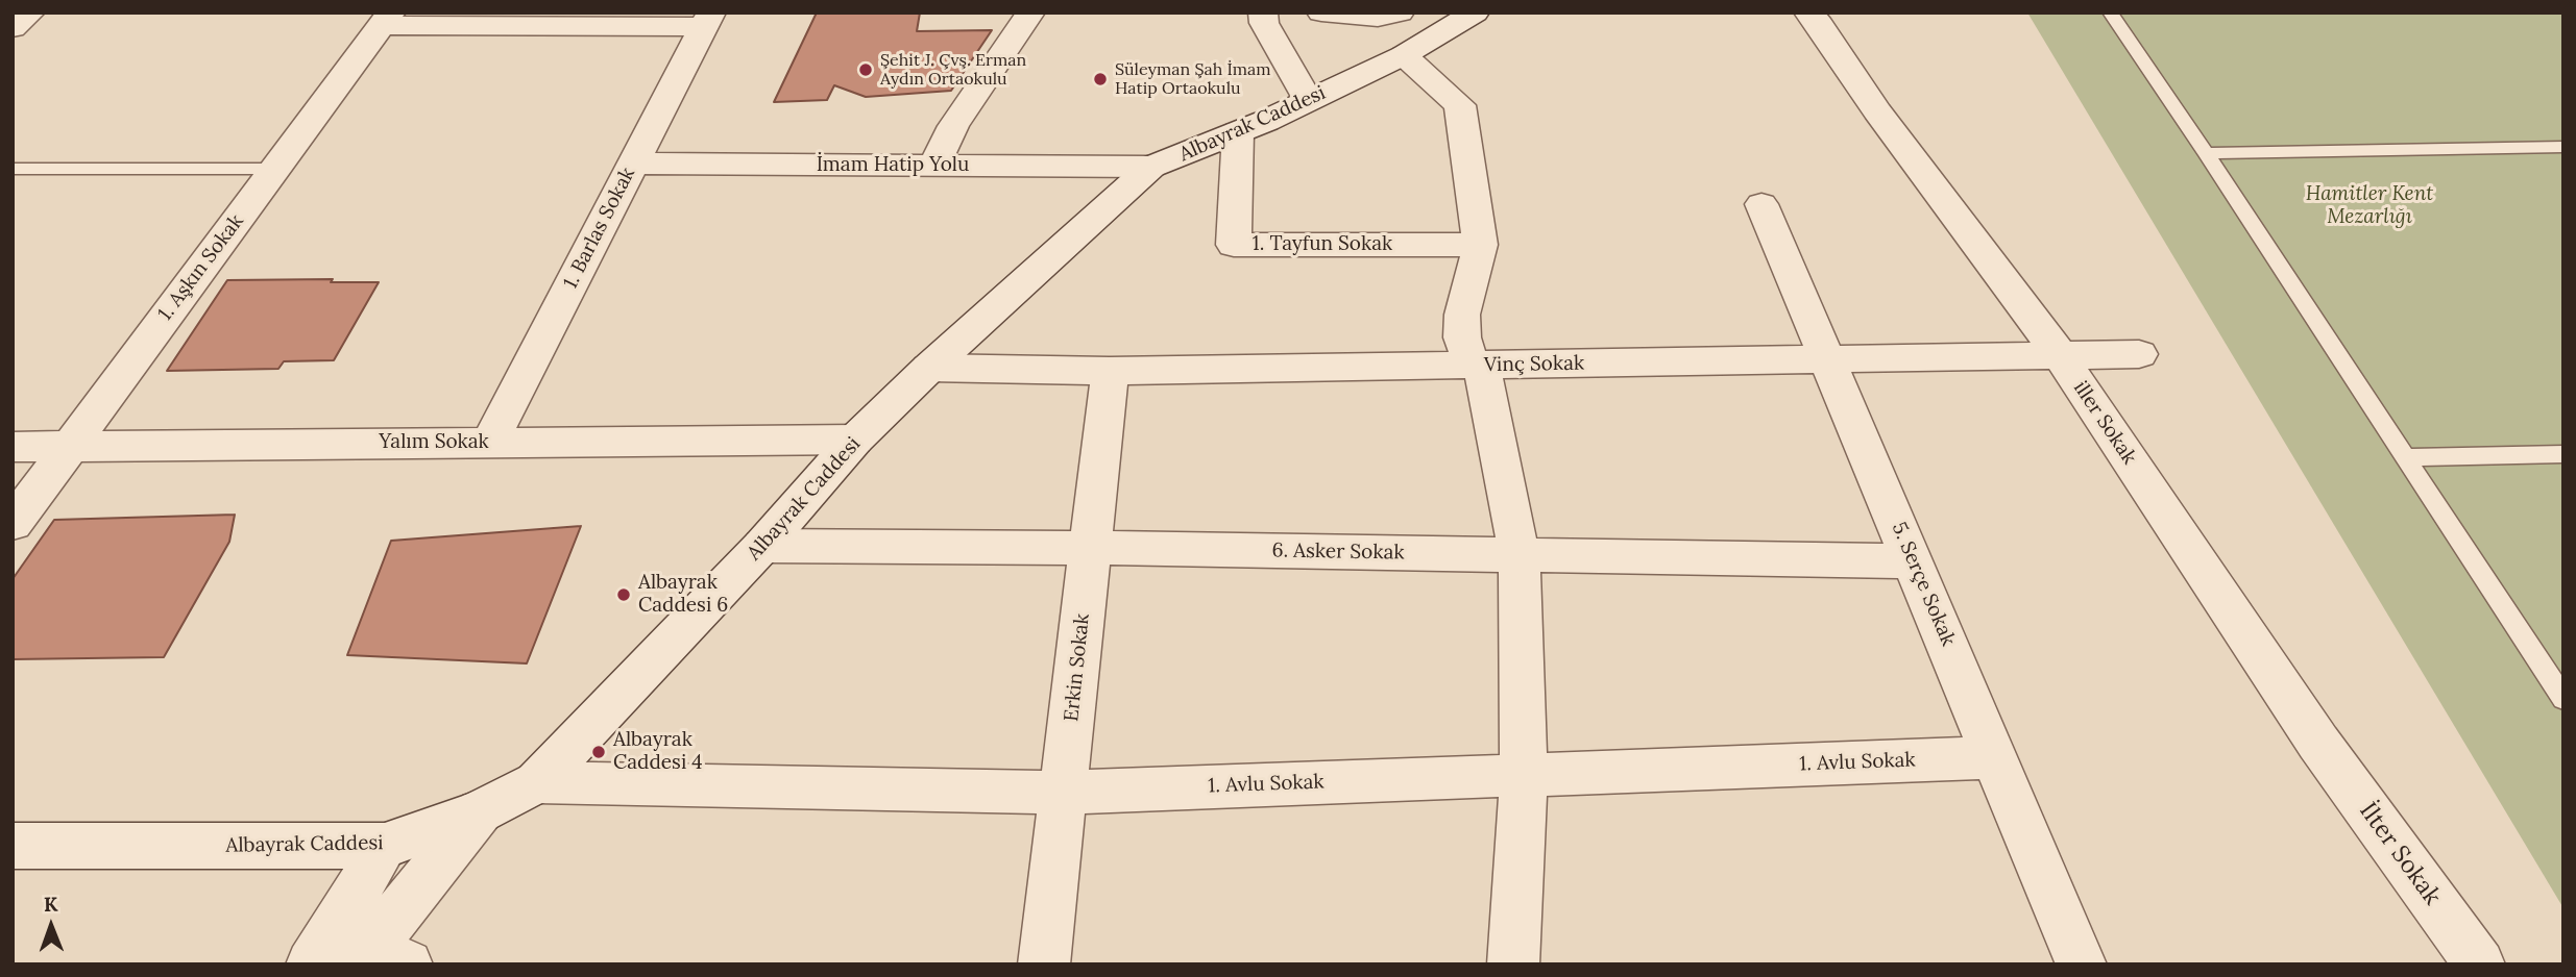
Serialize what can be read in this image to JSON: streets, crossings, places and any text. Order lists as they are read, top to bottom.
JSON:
{
  "streets": {
    "street": [
      "Albayrak Caddesi",
      "İmam Hatip Yolu",
      "1. Barlas Sokak",
      "1. Tayfun Sokak",
      "1. Aşkın Sokak",
      "Vinç Sokak",
      "iller Sokak",
      "Yalım Sokak",
      "6. Asker Sokak",
      "5. Serçe Sokak",
      "Erkin Sokak",
      "1. Avlu Sokak",
      "İlter Sokak"
    ]
  },
  "crossings": [
    ["Albayrak Caddesi", "İmam Hatip Yolu"],
    ["Albayrak Caddesi", "1. Tayfun Sokak"],
    ["Albayrak Caddesi", "Vinç Sokak"],
    ["Albayrak Caddesi", "Yalım Sokak"],
    ["Albayrak Caddesi", "6. Asker Sokak"],
    ["Albayrak Caddesi", "1. Avlu Sokak"],
    ["İmam Hatip Yolu", "1. Barlas Sokak"],
    ["1. Barlas Sokak", "Yalım Sokak"],
    ["1. Aşkın Sokak", "Yalım Sokak"],
    ["Vinç Sokak", "iller Sokak"],
    ["Vinç Sokak", "5. Serçe Sokak"],
    ["Vinç Sokak", "Erkin Sokak"],
    ["iller Sokak", "İlter Sokak"],
    ["6. Asker Sokak", "5. Serçe Sokak"],
    ["6. Asker Sokak", "Erkin Sokak"],
    ["5. Serçe Sokak", "1. Avlu Sokak"],
    ["Erkin Sokak", "1. Avlu Sokak"]
  ],
  "parks": ["Hamitler Kent Mezarlığı"],
  "places": [
    "Şehit J. Çvş. Erman Aydın Ortaokulu",
    "Süleyman Şah İmam Hatip Ortaokulu",
    "Albayrak Caddesi 6",
    "Albayrak Caddesi 4"
  ],
  "north": "top"
}
